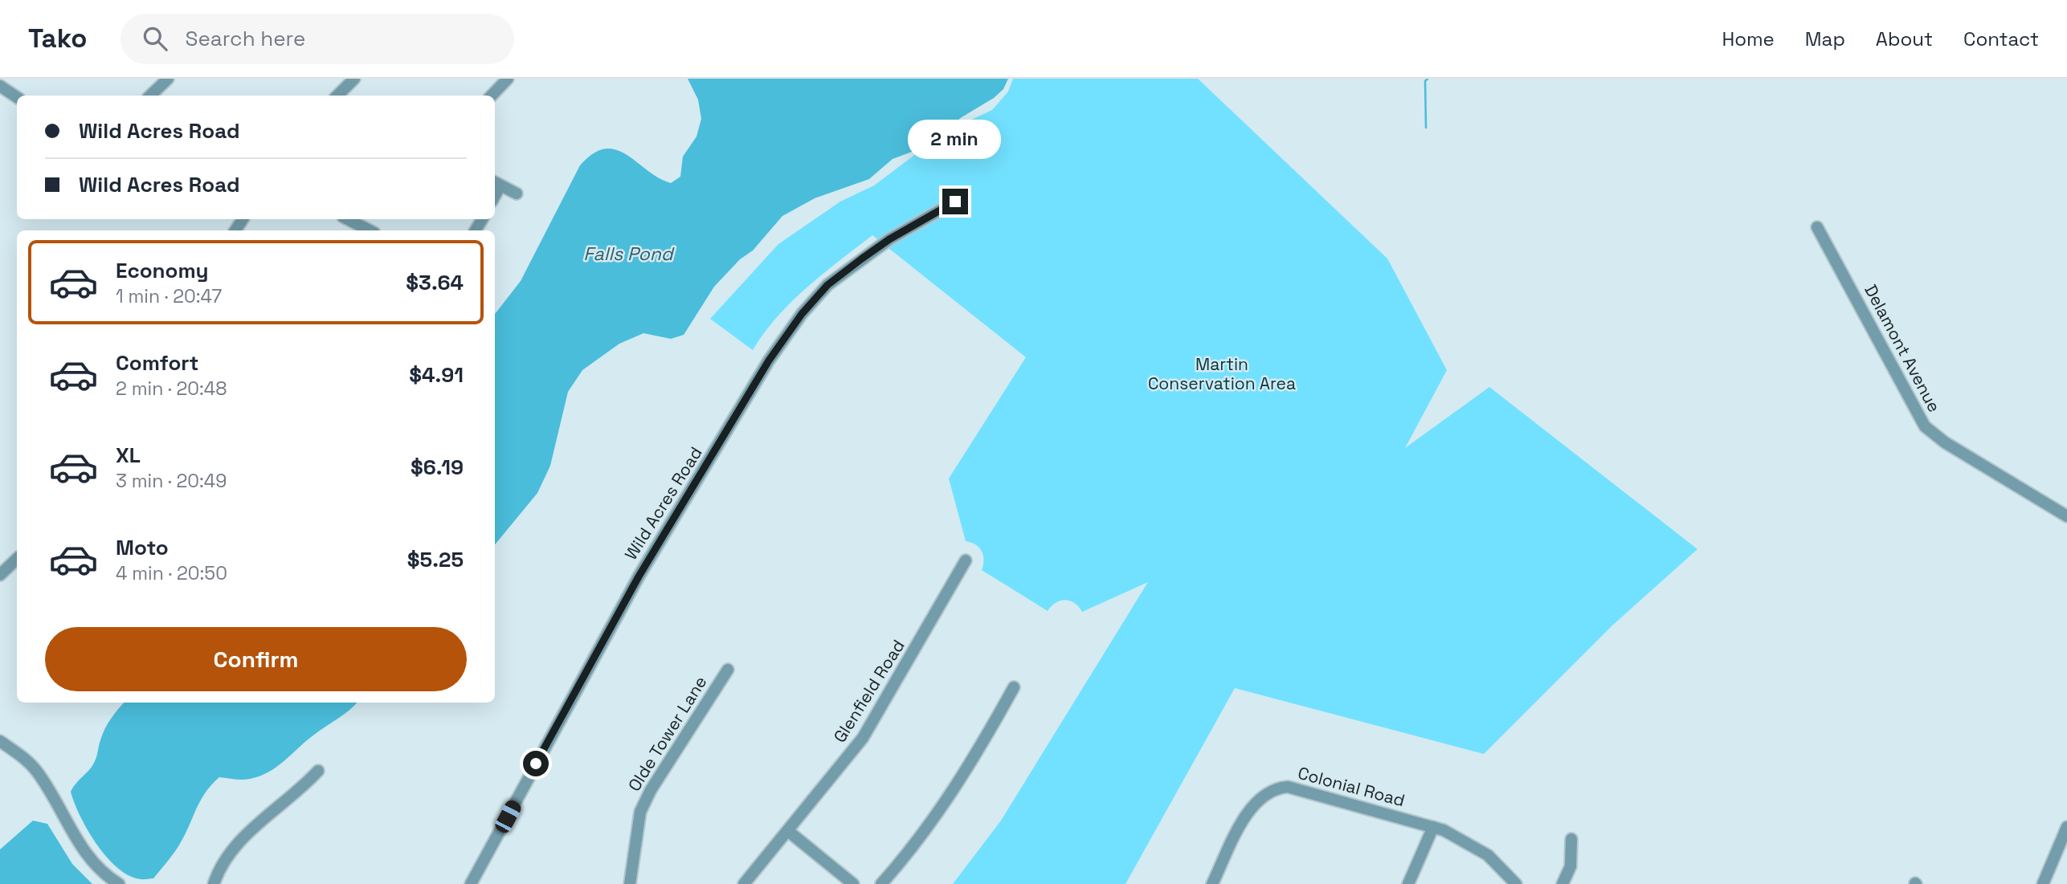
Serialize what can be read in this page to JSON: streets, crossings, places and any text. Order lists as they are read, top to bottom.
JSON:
{
  "streets": {
    "street": [
      "Delamont Avenue",
      "Wild Acres Road",
      "Glenfield Road",
      "Olde Tower Lane",
      "Colonial Road"
    ]
  },
  "water": ["Falls Pond"],
  "parks": ["Martin Conservation Area"],
  "page": {
    "header": "Tako",
    "search": "Search here",
    "nav": [
      "Home",
      "Map",
      "About",
      "Contact"
    ],
    "banner": ["Wild Acres Road", "Wild Acres Road"],
    "bubble": "2 min",
    "list": [
      {
        "name": "Economy",
        "note": "1 min · 20:47",
        "value": "$3.64"
      },
      {
        "name": "Comfort",
        "note": "2 min · 20:48",
        "value": "$4.91"
      },
      {
        "name": "XL",
        "note": "3 min · 20:49",
        "value": "$6.19"
      },
      {
        "name": "Moto",
        "note": "4 min · 20:50",
        "value": "$5.25"
      }
    ],
    "buttons": "Confirm"
  }
}
